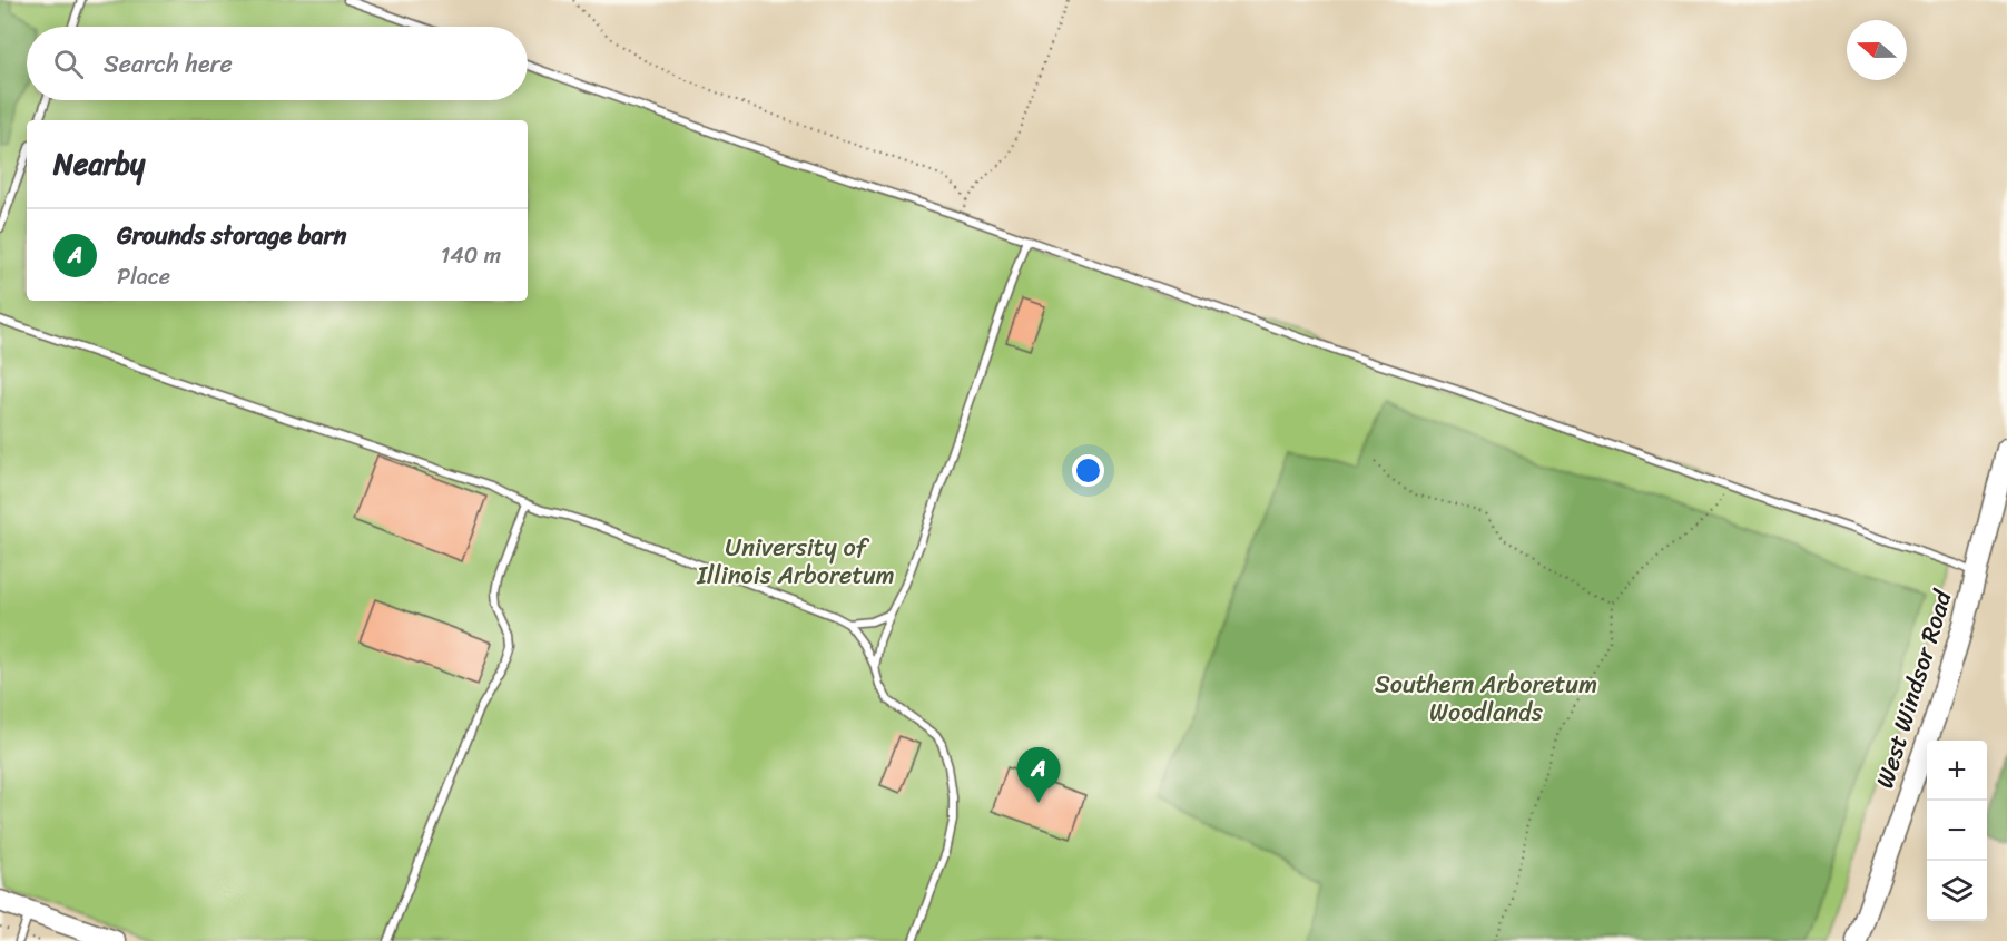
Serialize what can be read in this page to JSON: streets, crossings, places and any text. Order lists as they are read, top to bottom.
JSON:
{
  "streets": {
    "main road": ["West Windsor Road"]
  },
  "parks": ["University of Illinois Arboretum", "Southern Arboretum Woodlands"],
  "north": "left",
  "page": {
    "search": "Search here",
    "heading": "Nearby",
    "list": [
      {
        "mark": "A",
        "name": "Grounds storage barn",
        "note": "Place",
        "value": "140 m"
      }
    ],
    "map_buttons": ["+", "−"],
    "pins": "A"
  }
}
